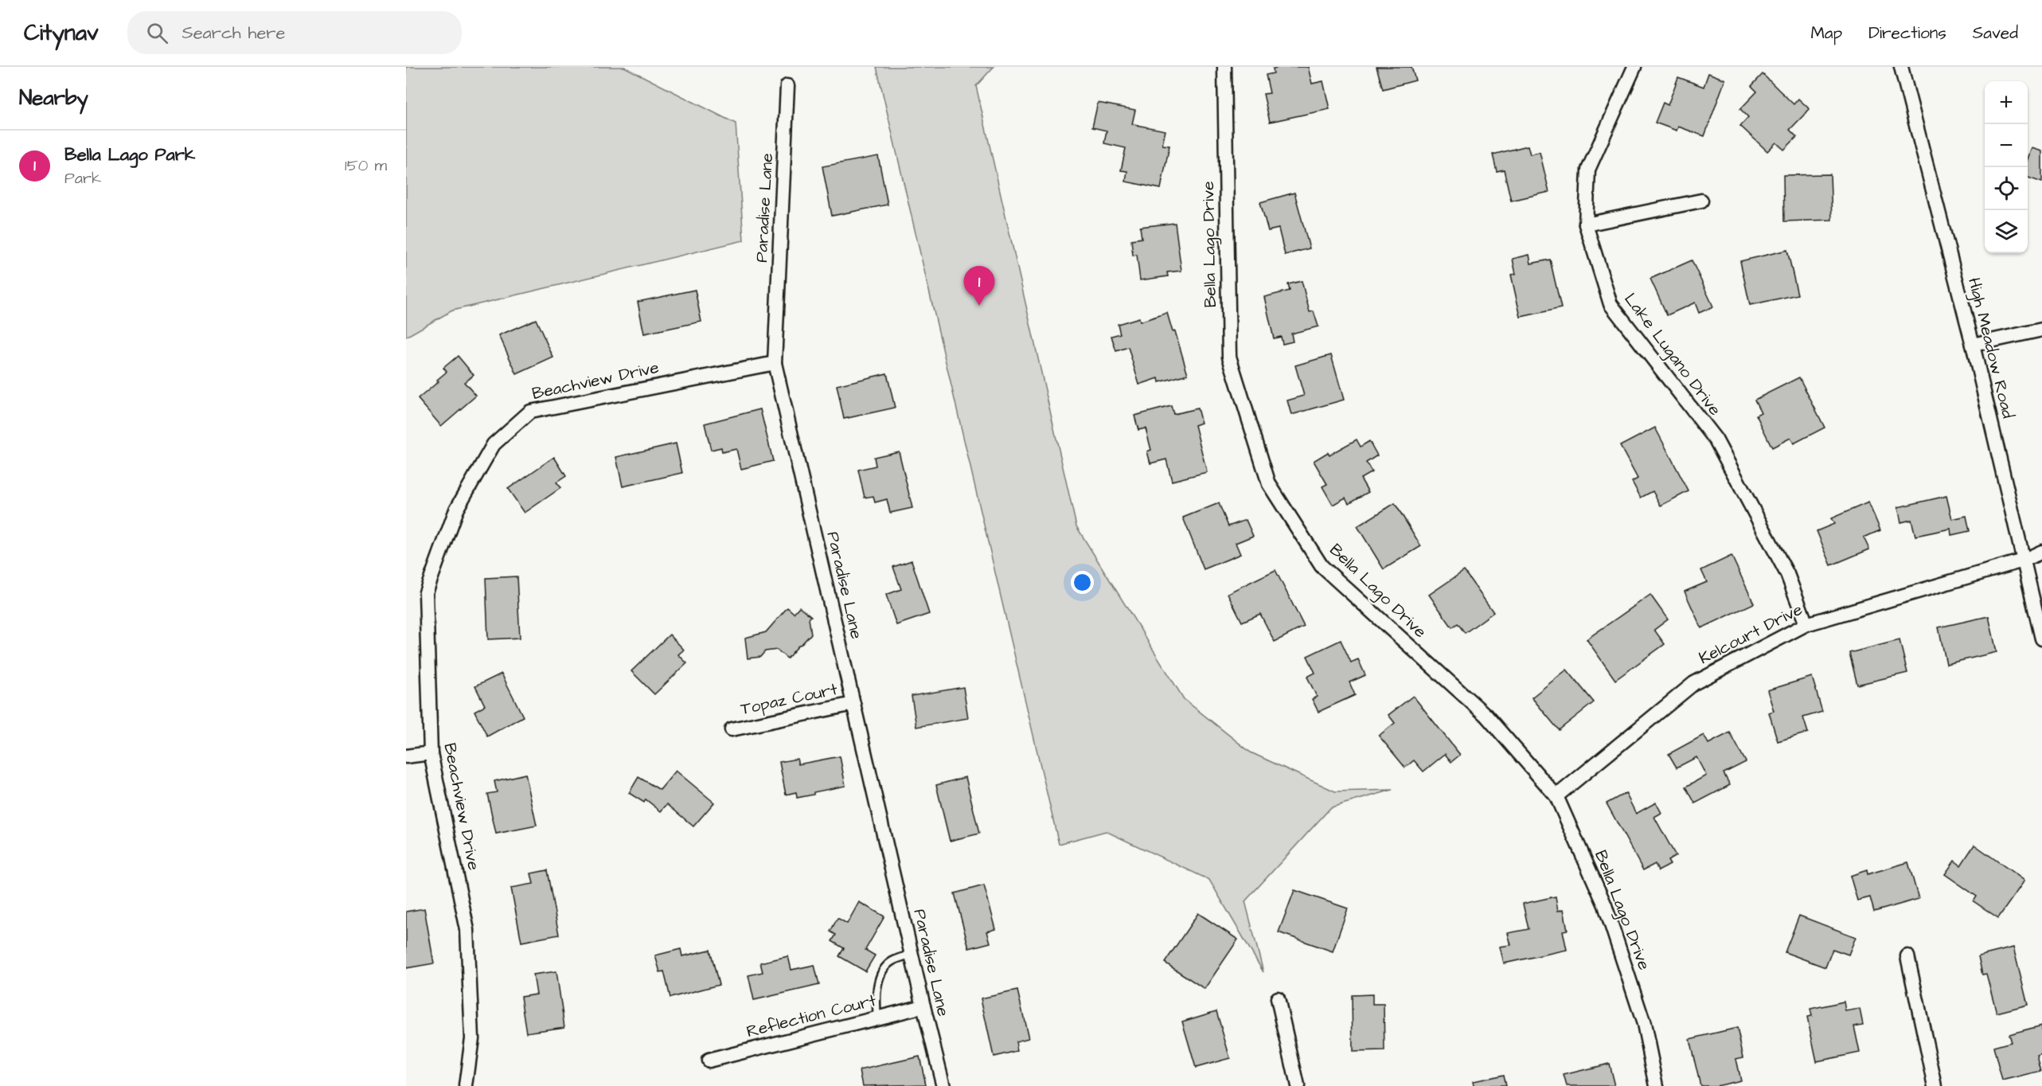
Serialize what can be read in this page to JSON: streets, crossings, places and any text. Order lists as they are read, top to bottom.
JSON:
{
  "streets": {
    "street": [
      "Paradise Lane",
      "Bella Lago Drive",
      "High Meadow Road",
      "Lake Lugano Drive",
      "Beachview Drive",
      "Kelcourt Drive",
      "Topaz Court",
      "Reflection Court"
    ]
  },
  "crossings": [
    ["Paradise Lane", "Beachview Drive"],
    ["Paradise Lane", "Topaz Court"],
    ["Paradise Lane", "Reflection Court"],
    ["Bella Lago Drive", "Kelcourt Drive"],
    ["High Meadow Road", "Kelcourt Drive"],
    ["Lake Lugano Drive", "Kelcourt Drive"]
  ],
  "page": {
    "header": "Citynav",
    "search": "Search here",
    "nav": ["Map", "Directions", "Saved"],
    "heading": "Nearby",
    "map_buttons": ["+", "−"],
    "list": [
      {
        "mark": "1",
        "name": "Bella Lago Park",
        "note": "Park",
        "value": "150 m"
      }
    ],
    "pins": "1"
  }
}
